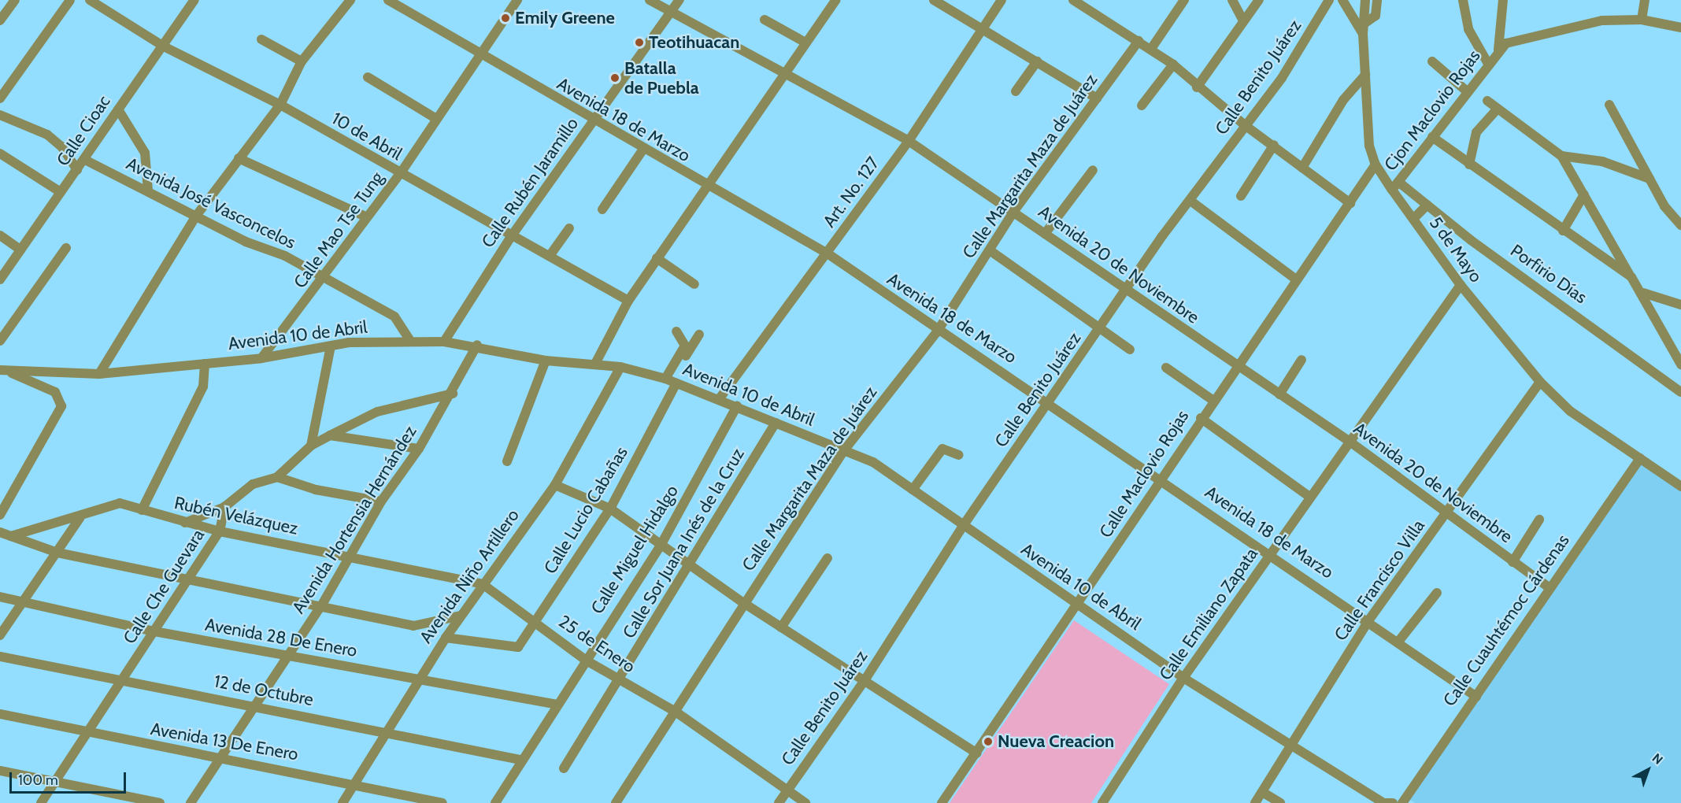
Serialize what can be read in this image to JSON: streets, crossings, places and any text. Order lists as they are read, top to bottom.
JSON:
{
  "streets": {
    "street": [
      "Calle Benito Juárez",
      "Cjon Maclovio Rojas",
      "Avenida 18 de Marzo",
      "Calle Cioac",
      "10 de Abril",
      "Calle Margarita Maza de Juárez",
      "Calle Rubén Jaramillo",
      "Art. No. 127",
      "Avenida José Vasconcelos",
      "Calle Mao Tse Tung",
      "5 de Mayo",
      "Avenida 20 de Noviembre",
      "Porfirio Días",
      "Avenida 10 de Abril",
      "Calle Maclovio Rojas",
      "Calle Lucio Cabañas",
      "Rubén Velázquez",
      "Avenida Hortensia Hernández",
      "Calle Sor Juana Inés de la Cruz",
      "Calle Miguel Hidalgo",
      "Avenida Niño Artillero",
      "Calle Francisco Villa",
      "Calle Che Guevara",
      "Calle Emiliano Zapata",
      "Calle Cuauhtémoc Cárdenas",
      "Avenida 28 De Enero",
      "25 de Enero",
      "12 de Octubre",
      "Avenida 13 De Enero"
    ]
  },
  "crossings": [
    ["Calle Benito Juárez", "Avenida 18 de Marzo"],
    ["Calle Benito Juárez", "Avenida 20 de Noviembre"],
    ["Calle Benito Juárez", "Avenida 10 de Abril"],
    ["Calle Benito Juárez", "25 de Enero"],
    ["Cjon Maclovio Rojas", "5 de Mayo"],
    ["Cjon Maclovio Rojas", "Porfirio Días"],
    ["Avenida 18 de Marzo", "Calle Margarita Maza de Juárez"],
    ["Avenida 18 de Marzo", "Calle Rubén Jaramillo"],
    ["Avenida 18 de Marzo", "Art. No. 127"],
    ["Avenida 18 de Marzo", "Calle Mao Tse Tung"],
    ["Avenida 18 de Marzo", "Calle Maclovio Rojas"],
    ["Avenida 18 de Marzo", "Calle Francisco Villa"],
    ["Avenida 18 de Marzo", "Calle Emiliano Zapata"],
    ["Avenida 18 de Marzo", "Calle Cuauhtémoc Cárdenas"],
    ["Calle Cioac", "10 de Abril"],
    ["Calle Cioac", "Avenida José Vasconcelos"],
    ["10 de Abril", "Calle Rubén Jaramillo"],
    ["10 de Abril", "Calle Mao Tse Tung"],
    ["Calle Margarita Maza de Juárez", "Avenida 20 de Noviembre"],
    ["Calle Margarita Maza de Juárez", "Avenida 10 de Abril"],
    ["Calle Margarita Maza de Juárez", "25 de Enero"],
    ["Calle Rubén Jaramillo", "Avenida 20 de Noviembre"],
    ["Calle Rubén Jaramillo", "Avenida 10 de Abril"],
    ["Art. No. 127", "Avenida 20 de Noviembre"],
    ["Art. No. 127", "Avenida 10 de Abril"],
    ["Avenida José Vasconcelos", "Calle Mao Tse Tung"],
    ["Avenida José Vasconcelos", "Avenida 10 de Abril"],
    ["Calle Mao Tse Tung", "Avenida 10 de Abril"],
    ["5 de Mayo", "Porfirio Días"],
    ["5 de Mayo", "Calle Maclovio Rojas"],
    ["5 de Mayo", "Calle Francisco Villa"],
    ["5 de Mayo", "Calle Emiliano Zapata"],
    ["5 de Mayo", "Calle Cuauhtémoc Cárdenas"],
    ["Avenida 20 de Noviembre", "Calle Maclovio Rojas"],
    ["Avenida 20 de Noviembre", "Calle Francisco Villa"],
    ["Avenida 20 de Noviembre", "Calle Emiliano Zapata"],
    ["Avenida 20 de Noviembre", "Calle Cuauhtémoc Cárdenas"],
    ["Avenida 10 de Abril", "Calle Maclovio Rojas"],
    ["Avenida 10 de Abril", "Calle Lucio Cabañas"],
    ["Avenida 10 de Abril", "Avenida Hortensia Hernández"],
    ["Avenida 10 de Abril", "Calle Sor Juana Inés de la Cruz"],
    ["Avenida 10 de Abril", "Calle Miguel Hidalgo"],
    ["Avenida 10 de Abril", "Avenida Niño Artillero"],
    ["Avenida 10 de Abril", "Calle Francisco Villa"],
    ["Avenida 10 de Abril", "Calle Emiliano Zapata"],
    ["Calle Lucio Cabañas", "Avenida Niño Artillero"],
    ["Calle Lucio Cabañas", "25 de Enero"],
    ["Rubén Velázquez", "Avenida Hortensia Hernández"],
    ["Rubén Velázquez", "Calle Che Guevara"],
    ["Rubén Velázquez", "25 de Enero"],
    ["Avenida Hortensia Hernández", "Avenida 28 De Enero"],
    ["Avenida Hortensia Hernández", "25 de Enero"],
    ["Avenida Hortensia Hernández", "12 de Octubre"],
    ["Avenida Hortensia Hernández", "Avenida 13 De Enero"],
    ["Calle Sor Juana Inés de la Cruz", "25 de Enero"],
    ["Calle Miguel Hidalgo", "Avenida 28 De Enero"],
    ["Calle Miguel Hidalgo", "25 de Enero"],
    ["Calle Miguel Hidalgo", "12 de Octubre"],
    ["Avenida Niño Artillero", "Avenida 28 De Enero"],
    ["Avenida Niño Artillero", "25 de Enero"],
    ["Avenida Niño Artillero", "12 de Octubre"],
    ["Avenida Niño Artillero", "Avenida 13 De Enero"],
    ["Calle Che Guevara", "Avenida 28 De Enero"],
    ["Calle Che Guevara", "12 de Octubre"],
    ["Calle Che Guevara", "Avenida 13 De Enero"]
  ],
  "places": [
    "Emily Greene",
    "Teotihuacan",
    "Batalla de Puebla",
    "Nueva Creacion"
  ],
  "scale_bar": "100 m",
  "north": "top right"
}
